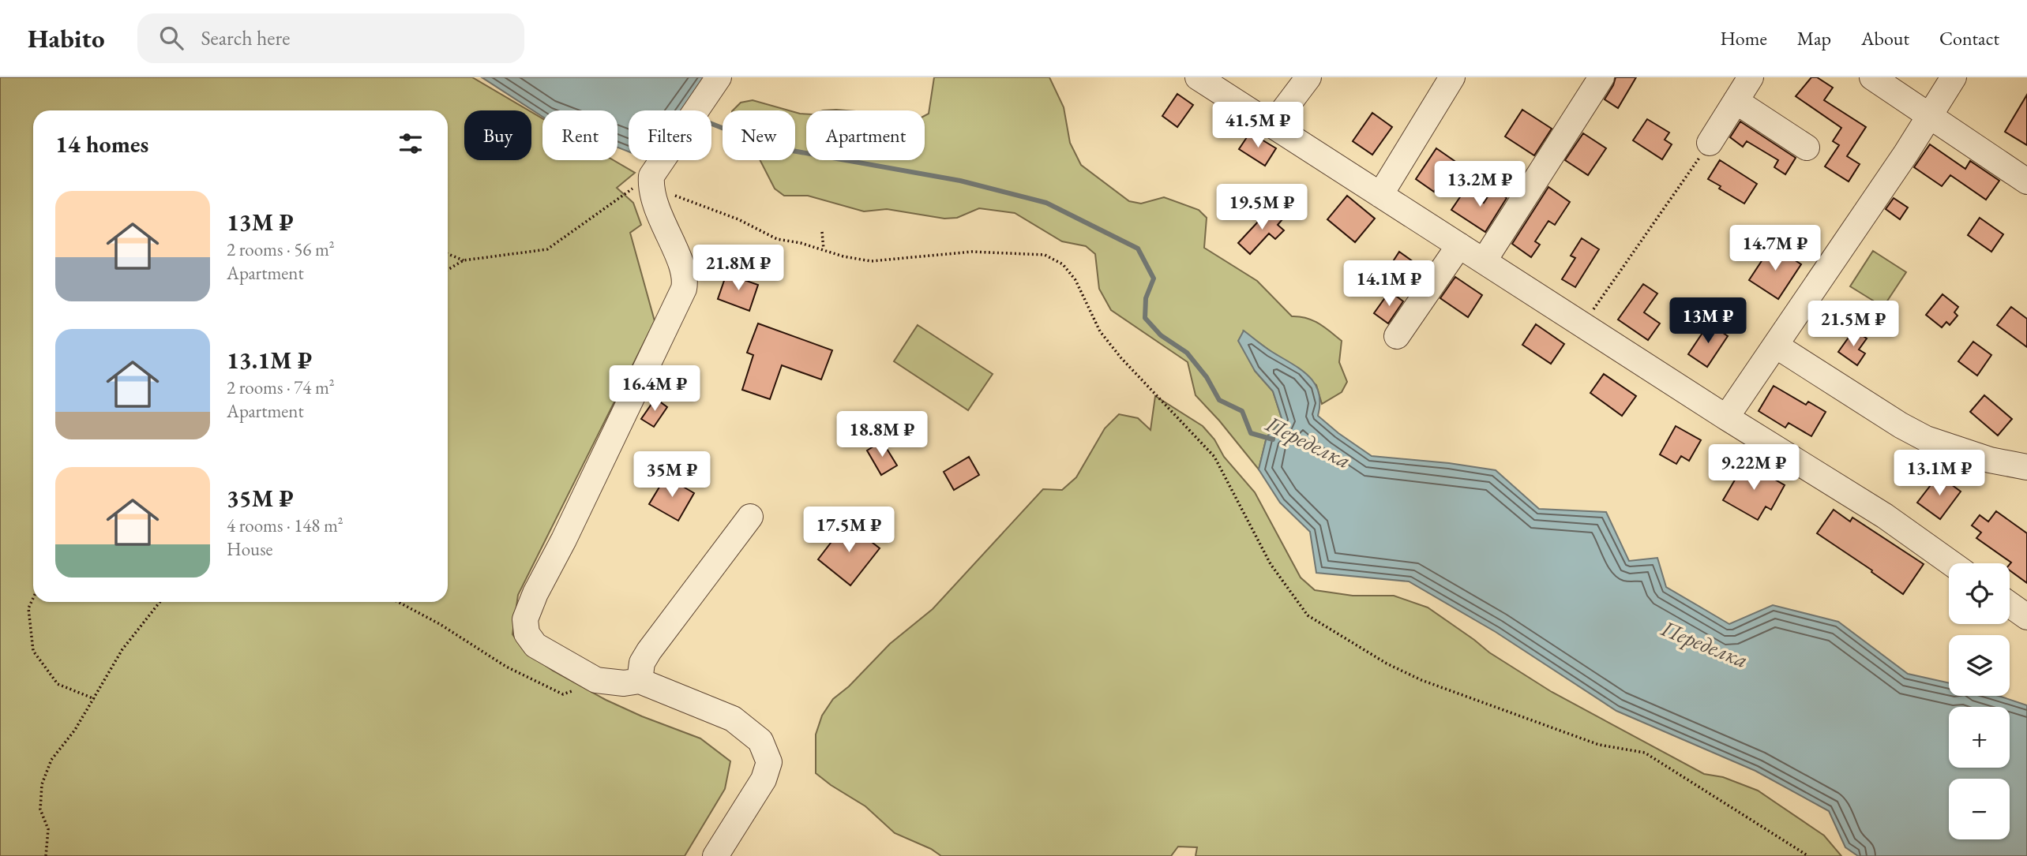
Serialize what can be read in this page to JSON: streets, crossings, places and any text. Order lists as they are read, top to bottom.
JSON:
{
  "water": ["Переделка"],
  "page": {
    "header": "Habito",
    "search": "Search here",
    "nav": [
      "Home",
      "Map",
      "About",
      "Contact"
    ],
    "price": [
      "41.5M ₽",
      "13.2M ₽",
      "19.5M ₽",
      "14.7M ₽",
      "21.8M ₽",
      "14.1M ₽",
      "13M ₽",
      "21.5M ₽",
      "16.4M ₽",
      "18.8M ₽",
      "9.22M ₽",
      "13.1M ₽",
      "35M ₽",
      "17.5M ₽"
    ],
    "chip": [
      "Buy",
      "Rent",
      "Filters",
      "New",
      "Apartment"
    ],
    "heading": "14 homes",
    "list": [
      {
        "name": "13M ₽",
        "note": "2 rooms · 56 m² · Apartment"
      },
      {
        "name": "13.1M ₽",
        "note": "2 rooms · 74 m² · Apartment"
      },
      {
        "name": "35M ₽",
        "note": "4 rooms · 148 m² · House"
      }
    ],
    "map_buttons": ["+", "−"]
  }
}
